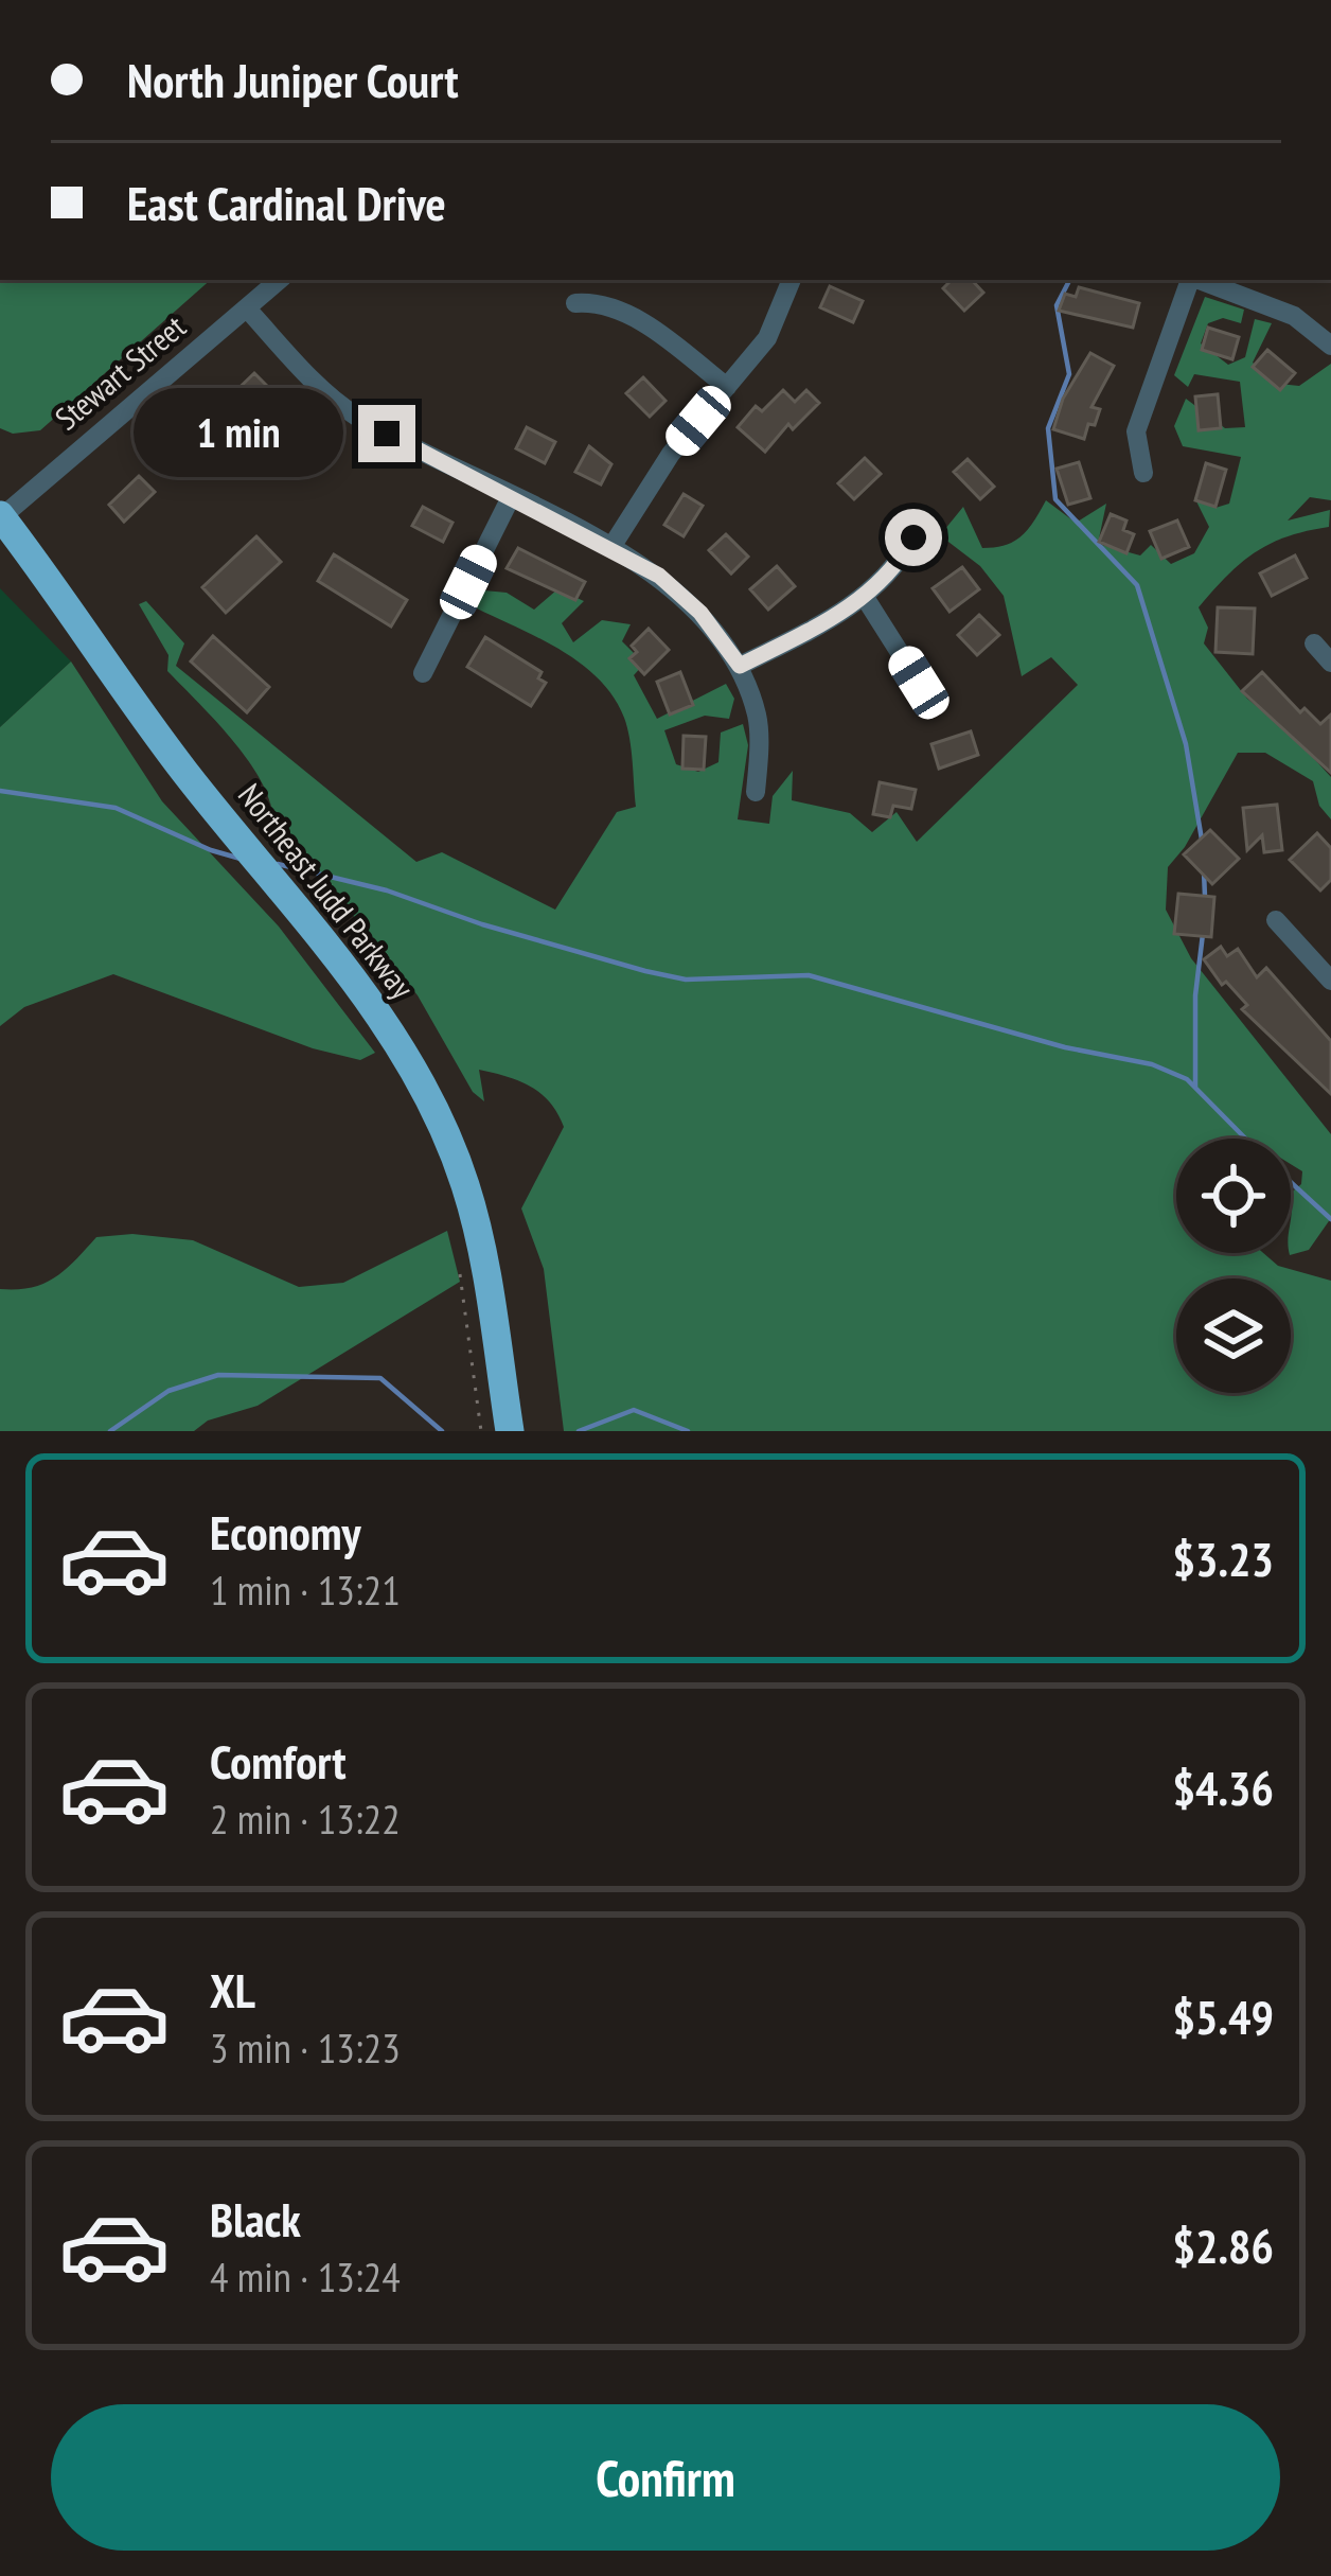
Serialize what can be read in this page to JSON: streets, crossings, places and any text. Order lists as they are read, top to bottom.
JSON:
{
  "streets": {
    "highway": ["Northeast Judd Parkway"],
    "street": ["Stewart Street"]
  },
  "crossings": [
    ["Stewart Street", "Northeast Judd Parkway"]
  ],
  "page": {
    "banner": ["North Juniper Court", "East Cardinal Drive"],
    "bubble": "1 min",
    "list": [
      {
        "name": "Economy",
        "note": "1 min · 13:21",
        "value": "$3.23"
      },
      {
        "name": "Comfort",
        "note": "2 min · 13:22",
        "value": "$4.36"
      },
      {
        "name": "XL",
        "note": "3 min · 13:23",
        "value": "$5.49"
      },
      {
        "name": "Black",
        "note": "4 min · 13:24",
        "value": "$2.86"
      }
    ],
    "buttons": "Confirm"
  }
}
